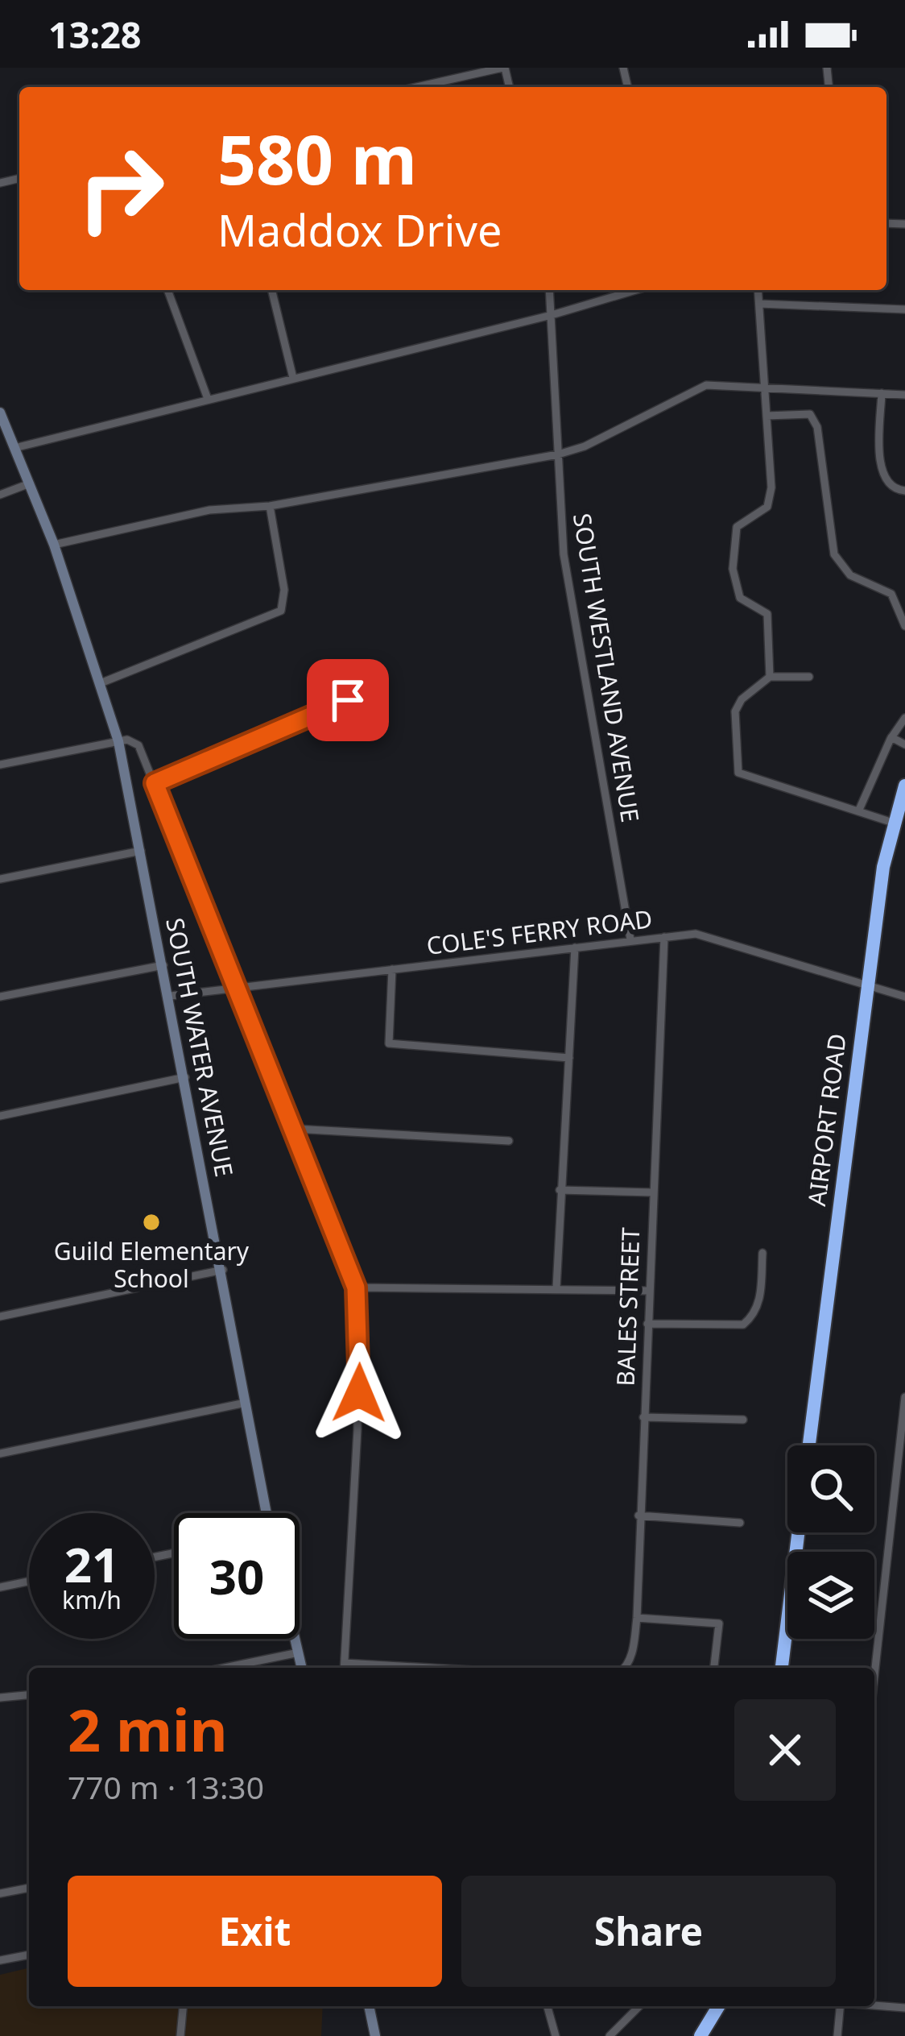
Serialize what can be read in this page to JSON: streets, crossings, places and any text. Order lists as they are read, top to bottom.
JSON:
{
  "streets": {
    "highway": ["AIRPORT ROAD"],
    "main road": ["SOUTH WATER AVENUE"],
    "street": ["SOUTH WESTLAND AVENUE", "COLE'S FERRY ROAD", "BALES STREET"]
  },
  "crossings": [
    ["SOUTH WESTLAND AVENUE", "COLE'S FERRY ROAD"],
    ["COLE'S FERRY ROAD", "SOUTH WATER AVENUE"],
    ["COLE'S FERRY ROAD", "AIRPORT ROAD"],
    ["COLE'S FERRY ROAD", "BALES STREET"]
  ],
  "places": ["Guild Elementary School"],
  "page": {
    "status": "13:28",
    "turn": ["580 m", "Maddox Drive"],
    "speed": "21 km/h",
    "limit": "30",
    "heading": ["2 min", "770 m · 13:30"],
    "buttons": ["Exit", "Share"]
  }
}
